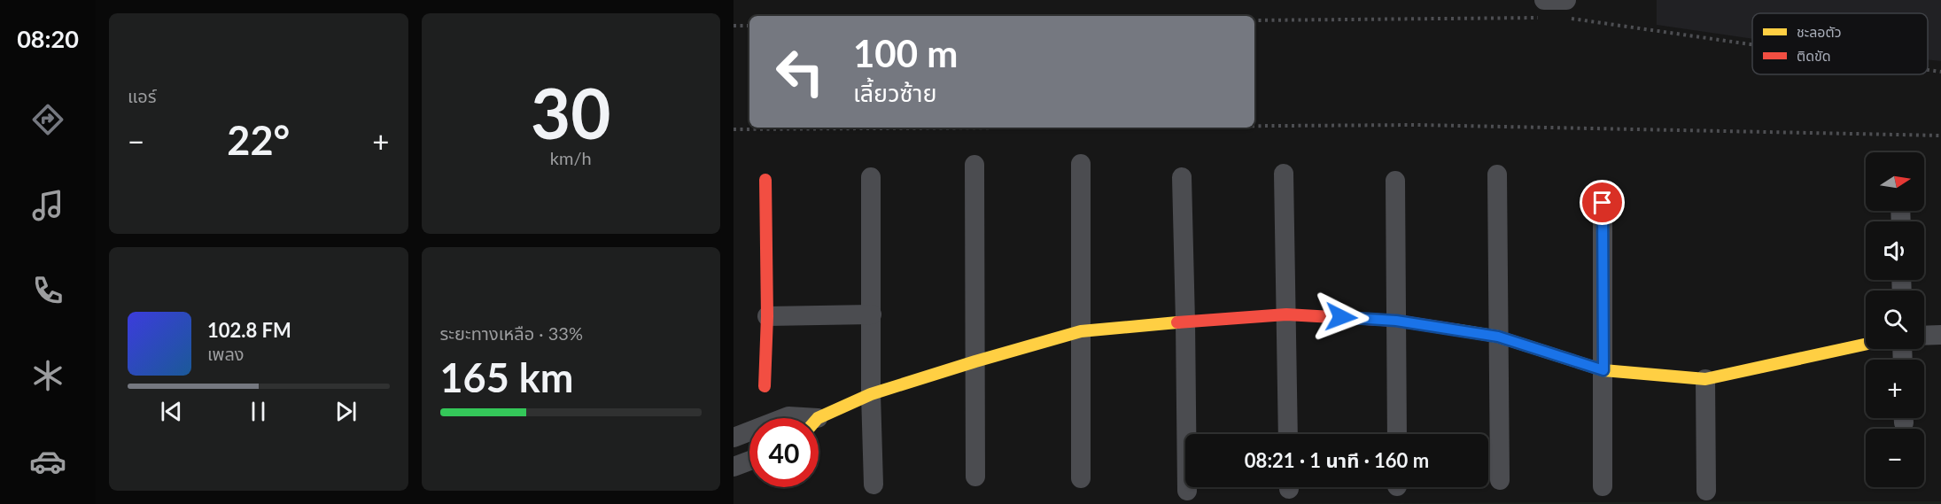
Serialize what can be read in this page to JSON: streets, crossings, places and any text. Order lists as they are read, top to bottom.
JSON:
{
  "legend": ["ชะลอตัว", "ติดขัด"],
  "north": "right",
  "page": {
    "tabs": "08:20",
    "tile": [
      "แอร์",
      ["30", "km/h"],
      ["ระยะทางเหลือ · 33%", "165 km"]
    ],
    "turn": ["100 m", "เลี้ยวซ้าย"],
    "heat": ["−", "22°", "+"],
    "map_buttons": ["+", "−"],
    "song": ["102.8 FM", "เพลง"],
    "limit": "40",
    "trip": "08:21 · 1 นาที · 160 m"
  }
}
